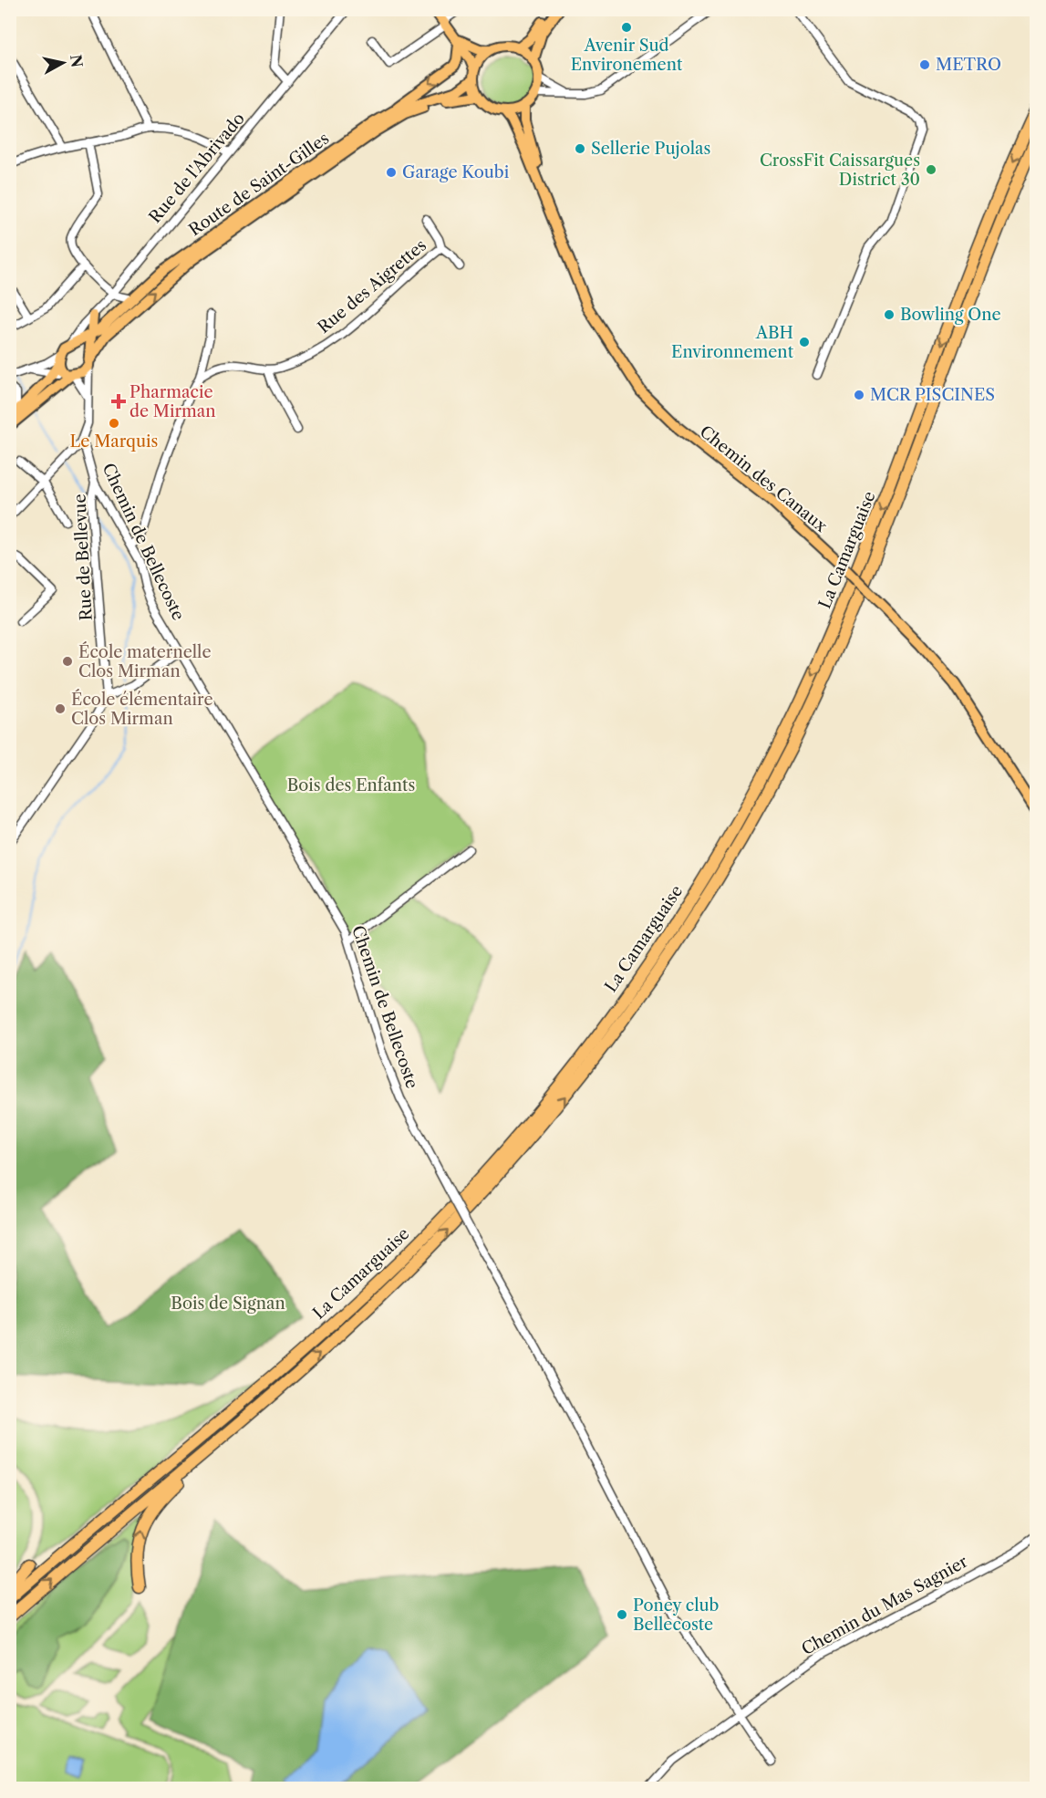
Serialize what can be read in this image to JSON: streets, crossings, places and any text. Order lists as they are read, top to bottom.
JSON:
{
  "streets": {
    "highway": ["La Camarguaise"],
    "main road": ["Route de Saint-Gilles", "Chemin des Canaux"],
    "street": [
      "Rue de l'Abrivado",
      "Rue des Aigrettes",
      "Chemin de Bellecoste",
      "Rue de Bellevue",
      "Chemin du Mas Sagnier"
    ]
  },
  "crossings": [
    ["Rue de l'Abrivado", "Route de Saint-Gilles"],
    ["Route de Saint-Gilles", "Chemin des Canaux"],
    ["Chemin de Bellecoste", "Rue de Bellevue"],
    ["Chemin de Bellecoste", "Chemin du Mas Sagnier"]
  ],
  "parks": ["Bois des Enfants", "Bois de Signan"],
  "places": {
    "other": [
      "Avenir Sud Environement",
      "METRO",
      "Sellerie Pujolas",
      "CrossFit Caissargues District 30",
      "Garage Koubi",
      "Bowling One",
      "ABH Environnement",
      "MCR PISCINES",
      "Le Marquis",
      "École maternelle Clos Mirman",
      "École élémentaire Clos Mirman",
      "Poney club Bellecoste"
    ],
    "health": ["Pharmacie de Mirman"]
  },
  "north": "right"
}
